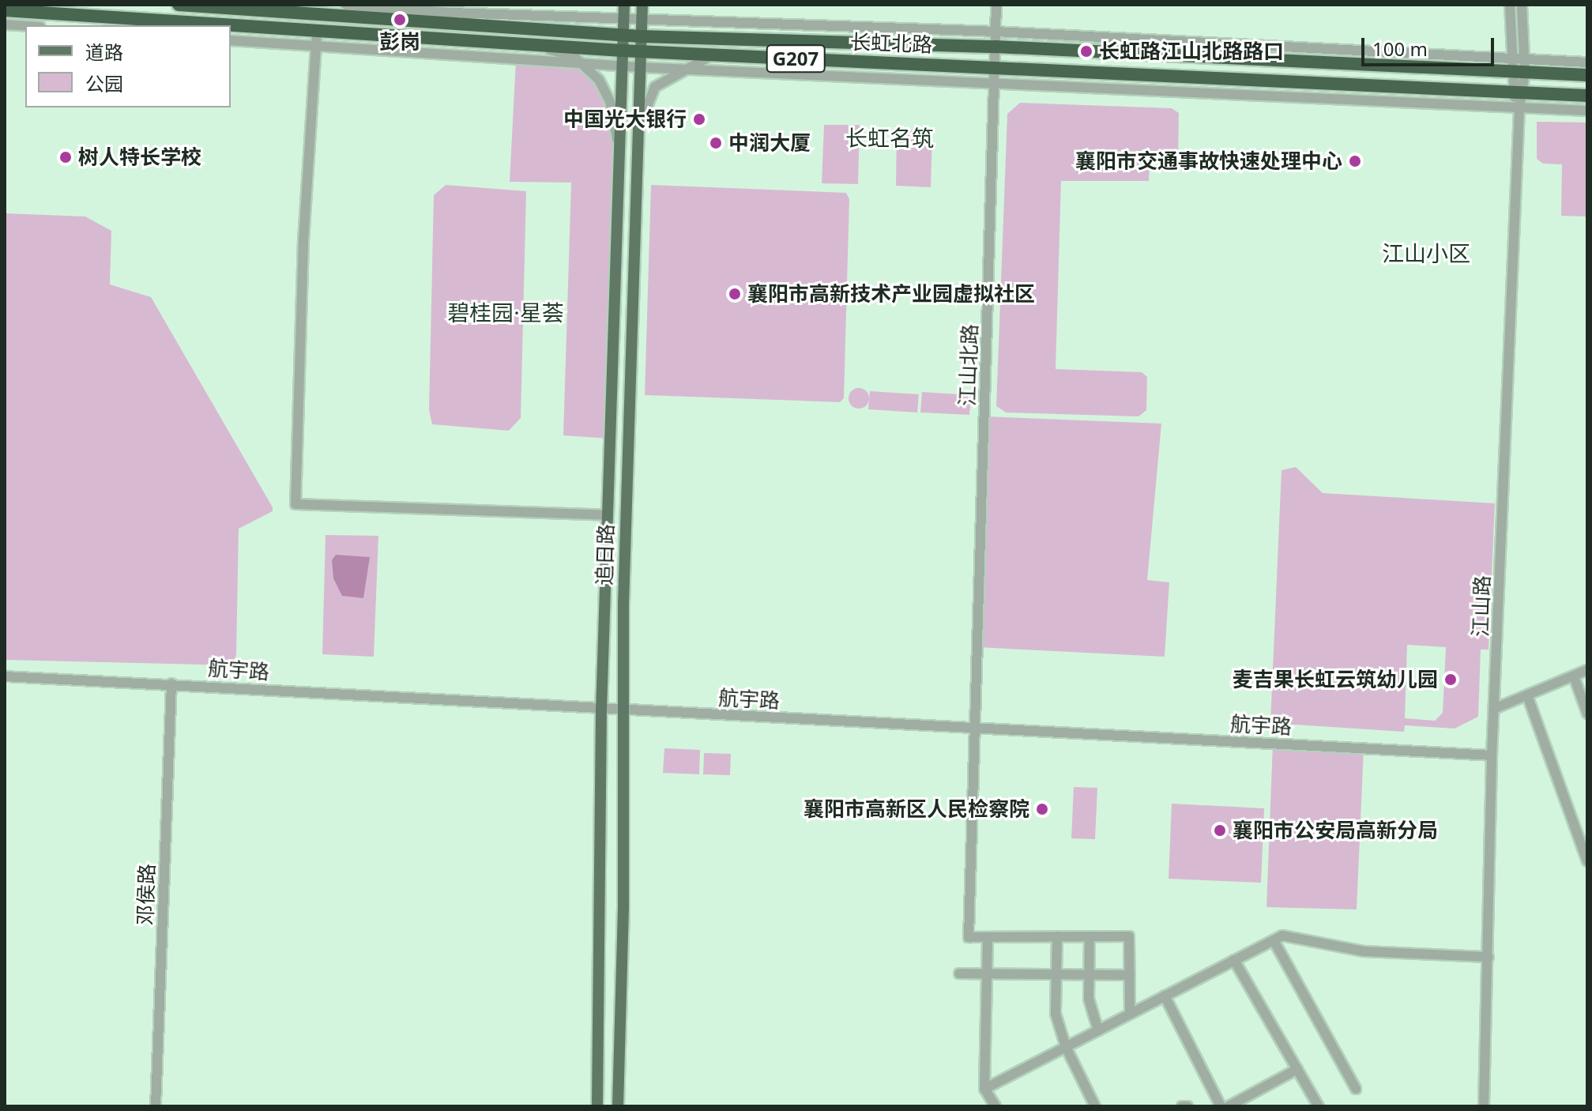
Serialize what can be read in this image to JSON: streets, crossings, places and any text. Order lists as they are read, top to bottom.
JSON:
{
  "streets": {
    "highway": ["长虹北路", "G207"],
    "main road": ["追日路"],
    "street": [
      "江山北路",
      "江山路",
      "航宇路",
      "邓侯路"
    ]
  },
  "crossings": [
    ["长虹北路", "江山北路"],
    ["长虹北路", "追日路"],
    ["江山北路", "航宇路"],
    ["追日路", "航宇路"],
    ["江山路", "航宇路"],
    ["航宇路", "邓侯路"]
  ],
  "districts": ["长虹名筑", "江山小区", "碧桂园·星荟"],
  "places": [
    "彭岗",
    "长虹路江山北路路口",
    "中国光大银行",
    "中润大厦",
    "树人特长学校",
    "襄阳市交通事故快速处理中心",
    "襄阳市高新技术产业园虚拟社区",
    "麦吉果长虹云筑幼儿园",
    "襄阳市高新区人民检察院",
    "襄阳市公安局高新分局"
  ],
  "legend": ["道路", "公园"],
  "scale_bar": "100 m"
}
